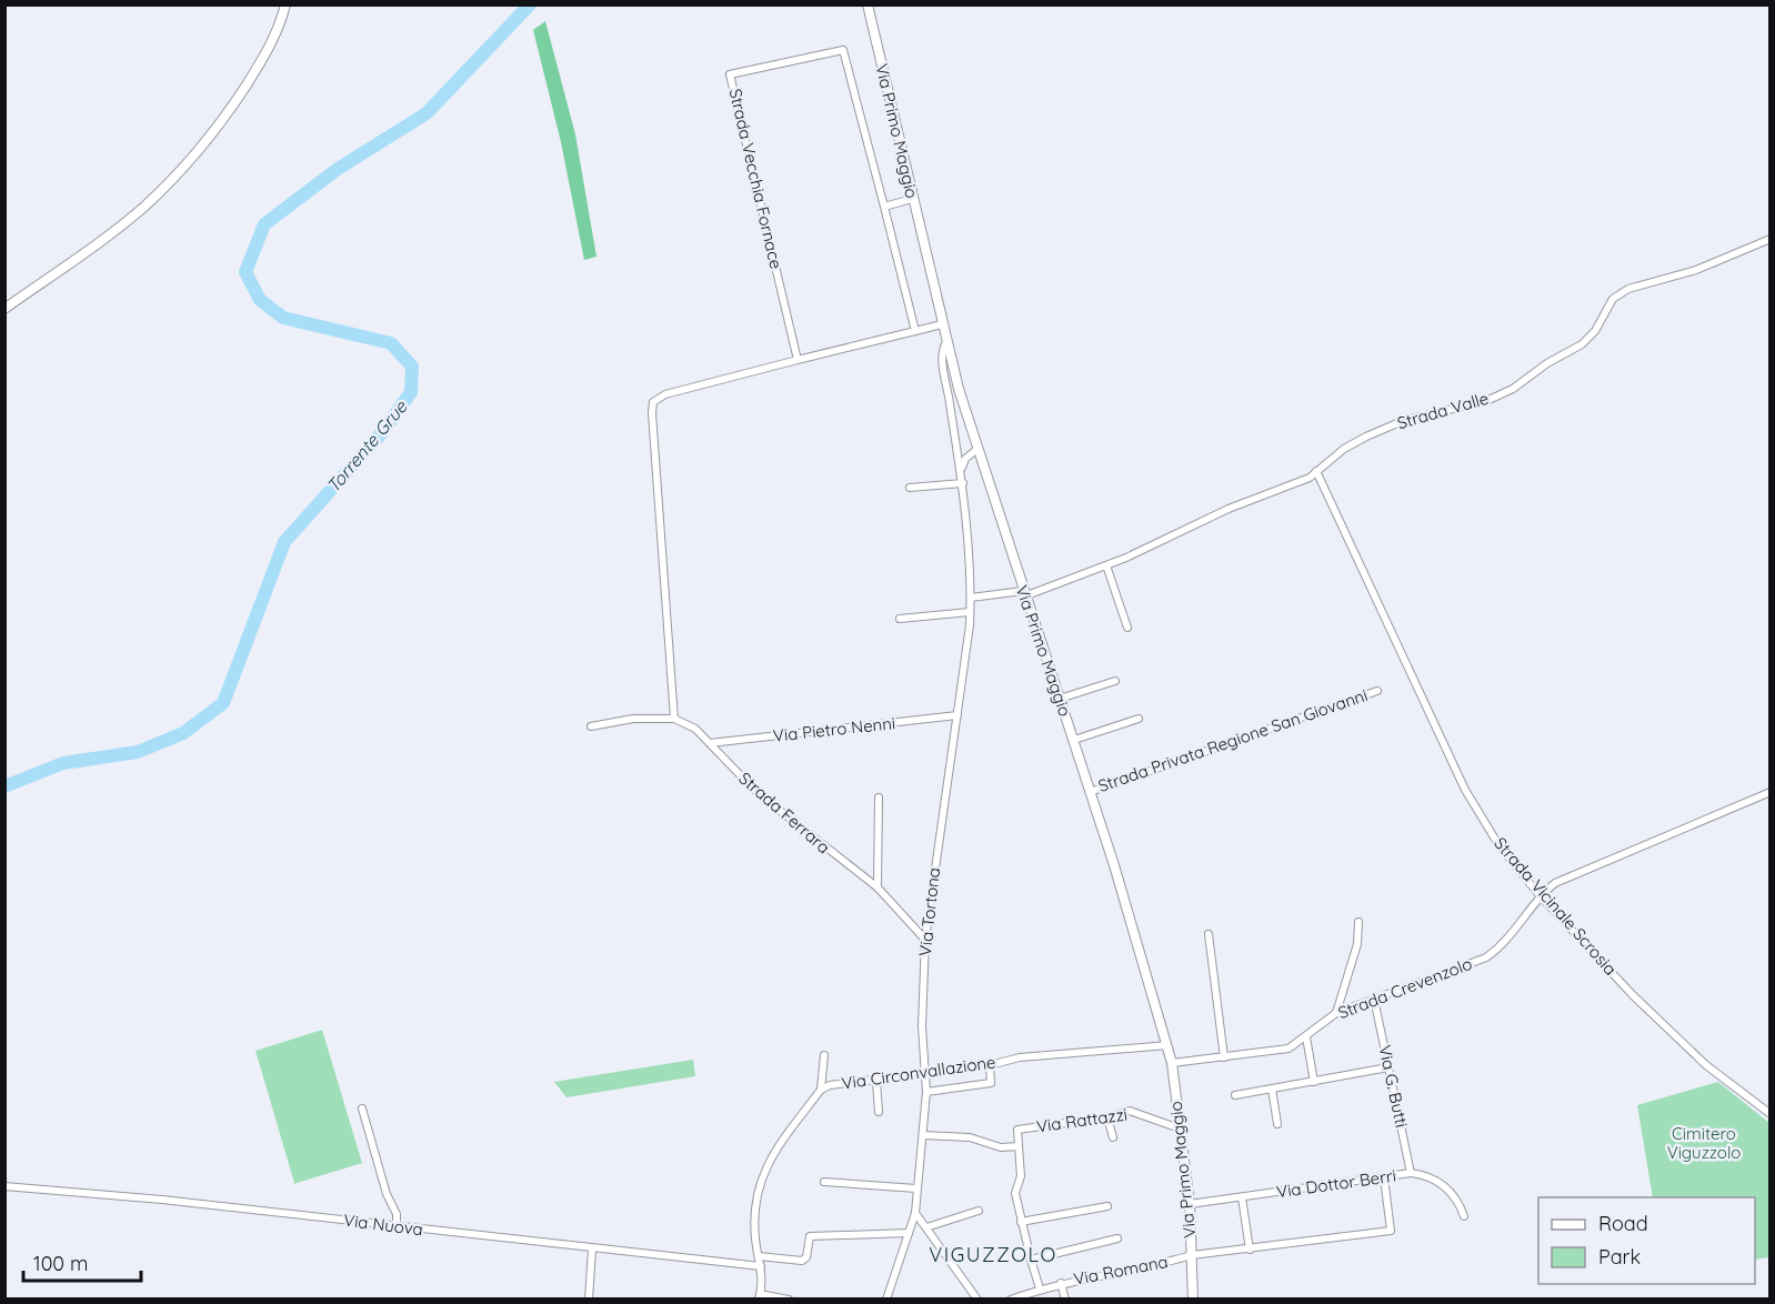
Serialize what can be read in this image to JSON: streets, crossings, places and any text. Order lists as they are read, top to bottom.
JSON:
{
  "streets": {
    "main road": ["Via Primo Maggio"],
    "street": [
      "Strada Vecchia Fornace",
      "Strada Valle",
      "Via Pietro Nenni",
      "Strada Privata Regione San Giovanni",
      "Strada Ferrara",
      "Strada Vicinale Scrosia",
      "Via Tortona",
      "Strada Crevenzolo",
      "Via Circonvallazione",
      "Via G. Butti",
      "Via Rattazzi",
      "Via Dottor Berri",
      "Via Nuova",
      "Via Romana"
    ]
  },
  "crossings": [
    ["Via Primo Maggio", "Strada Valle"],
    ["Via Primo Maggio", "Strada Privata Regione San Giovanni"],
    ["Via Primo Maggio", "Via Tortona"],
    ["Via Primo Maggio", "Strada Crevenzolo"],
    ["Via Primo Maggio", "Via Circonvallazione"],
    ["Via Primo Maggio", "Via Rattazzi"],
    ["Via Primo Maggio", "Via Dottor Berri"],
    ["Via Primo Maggio", "Via Romana"],
    ["Strada Valle", "Strada Vicinale Scrosia"],
    ["Strada Valle", "Via Tortona"],
    ["Via Pietro Nenni", "Strada Ferrara"],
    ["Via Pietro Nenni", "Via Tortona"],
    ["Strada Ferrara", "Via Tortona"],
    ["Strada Vicinale Scrosia", "Strada Crevenzolo"],
    ["Via Tortona", "Via Circonvallazione"],
    ["Via Tortona", "Via Rattazzi"],
    ["Strada Crevenzolo", "Via G. Butti"],
    ["Via Circonvallazione", "Via Nuova"],
    ["Via G. Butti", "Via Dottor Berri"],
    ["Via Dottor Berri", "Via Romana"]
  ],
  "districts": ["VIGUZZOLO"],
  "water": ["Torrente Grue"],
  "parks": ["Cimitero Viguzzolo"],
  "legend": ["Road", "Park"],
  "scale_bar": "100 m"
}
